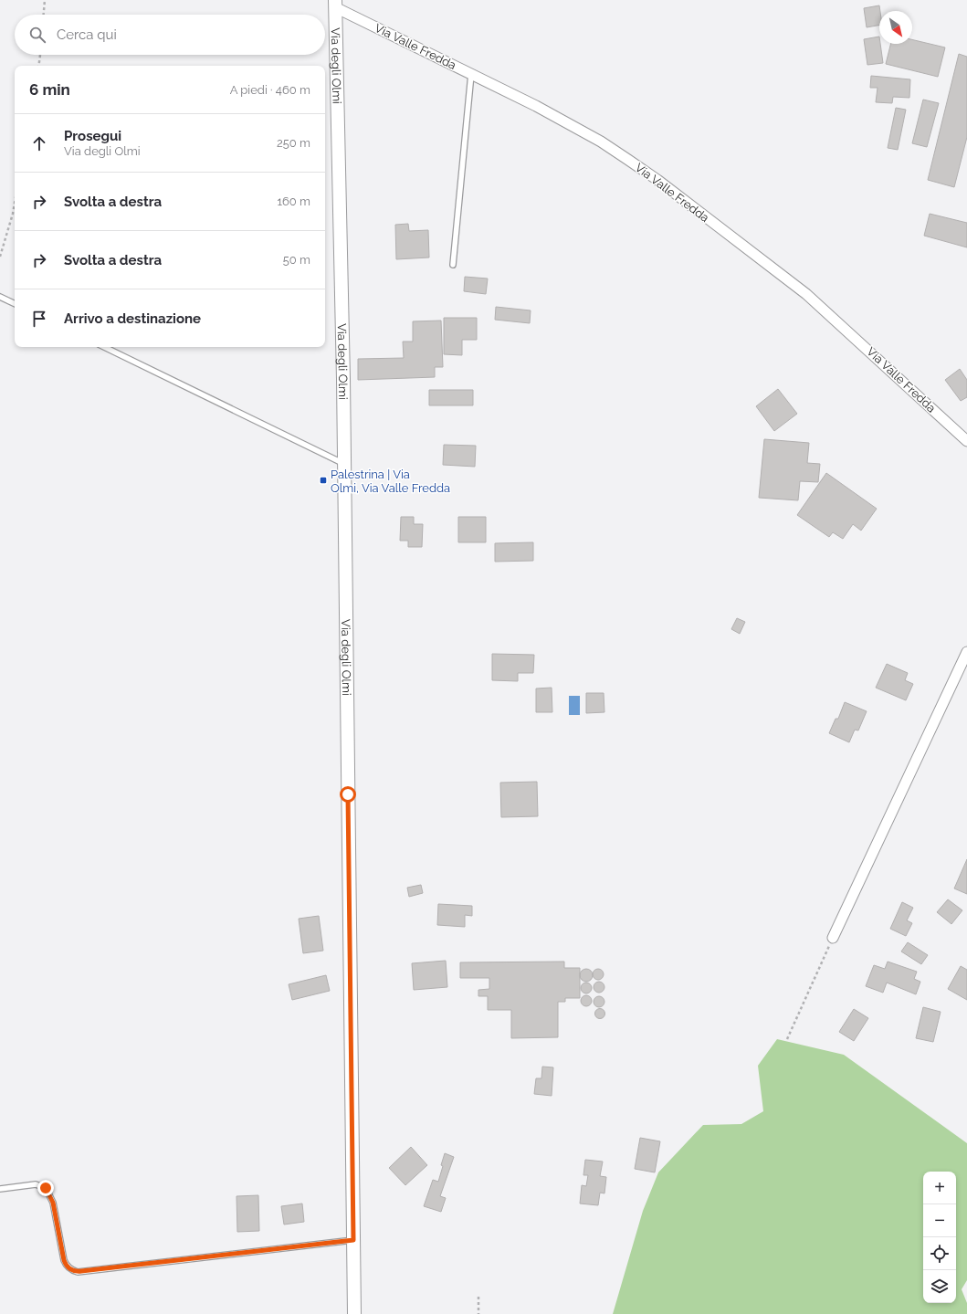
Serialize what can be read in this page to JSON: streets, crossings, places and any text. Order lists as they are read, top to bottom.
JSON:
{
  "streets": {
    "street": ["Via Valle Fredda", "Via degli Olmi"]
  },
  "crossings": [
    ["Via Valle Fredda", "Via degli Olmi"]
  ],
  "places": {
    "transit": ["Palestrina | Via Olmi, Via Valle Fredda"]
  },
  "north": "bottom right",
  "page": {
    "search": "Cerca qui",
    "heading": ["6 min", "A piedi · 460 m"],
    "list": [
      ["Prosegui", "Via degli Olmi", "250 m"],
      ["Svolta a destra", "160 m"],
      ["Svolta a destra", "50 m"],
      "Arrivo a destinazione"
    ],
    "map_buttons": ["+", "−"]
  }
}
